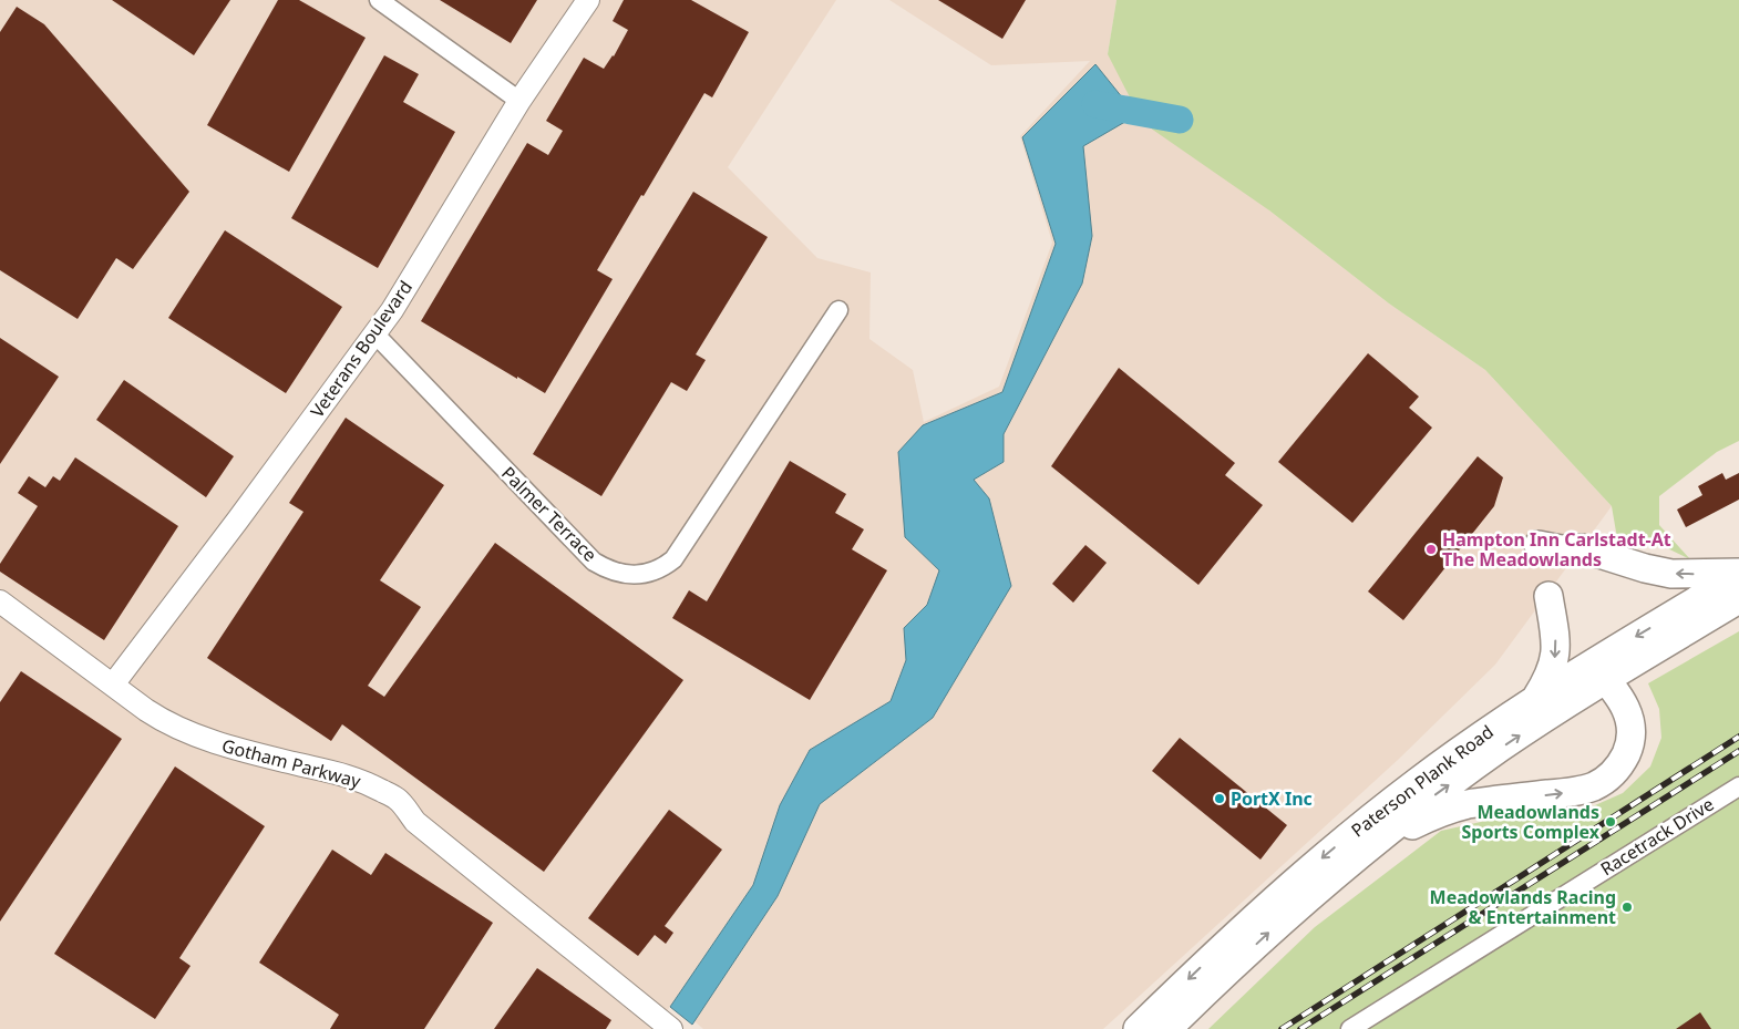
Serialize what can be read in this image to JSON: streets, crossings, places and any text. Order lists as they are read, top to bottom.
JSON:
{
  "streets": {
    "main road": ["Paterson Plank Road"],
    "street": [
      "Veterans Boulevard",
      "Palmer Terrace",
      "Gotham Parkway",
      "Racetrack Drive"
    ]
  },
  "crossings": [
    ["Veterans Boulevard", "Palmer Terrace"],
    ["Veterans Boulevard", "Gotham Parkway"]
  ],
  "places": [
    "Hampton Inn Carlstadt-At The Meadowlands",
    "PortX Inc",
    "Meadowlands Sports Complex",
    "Meadowlands Racing & Entertainment"
  ]
}
